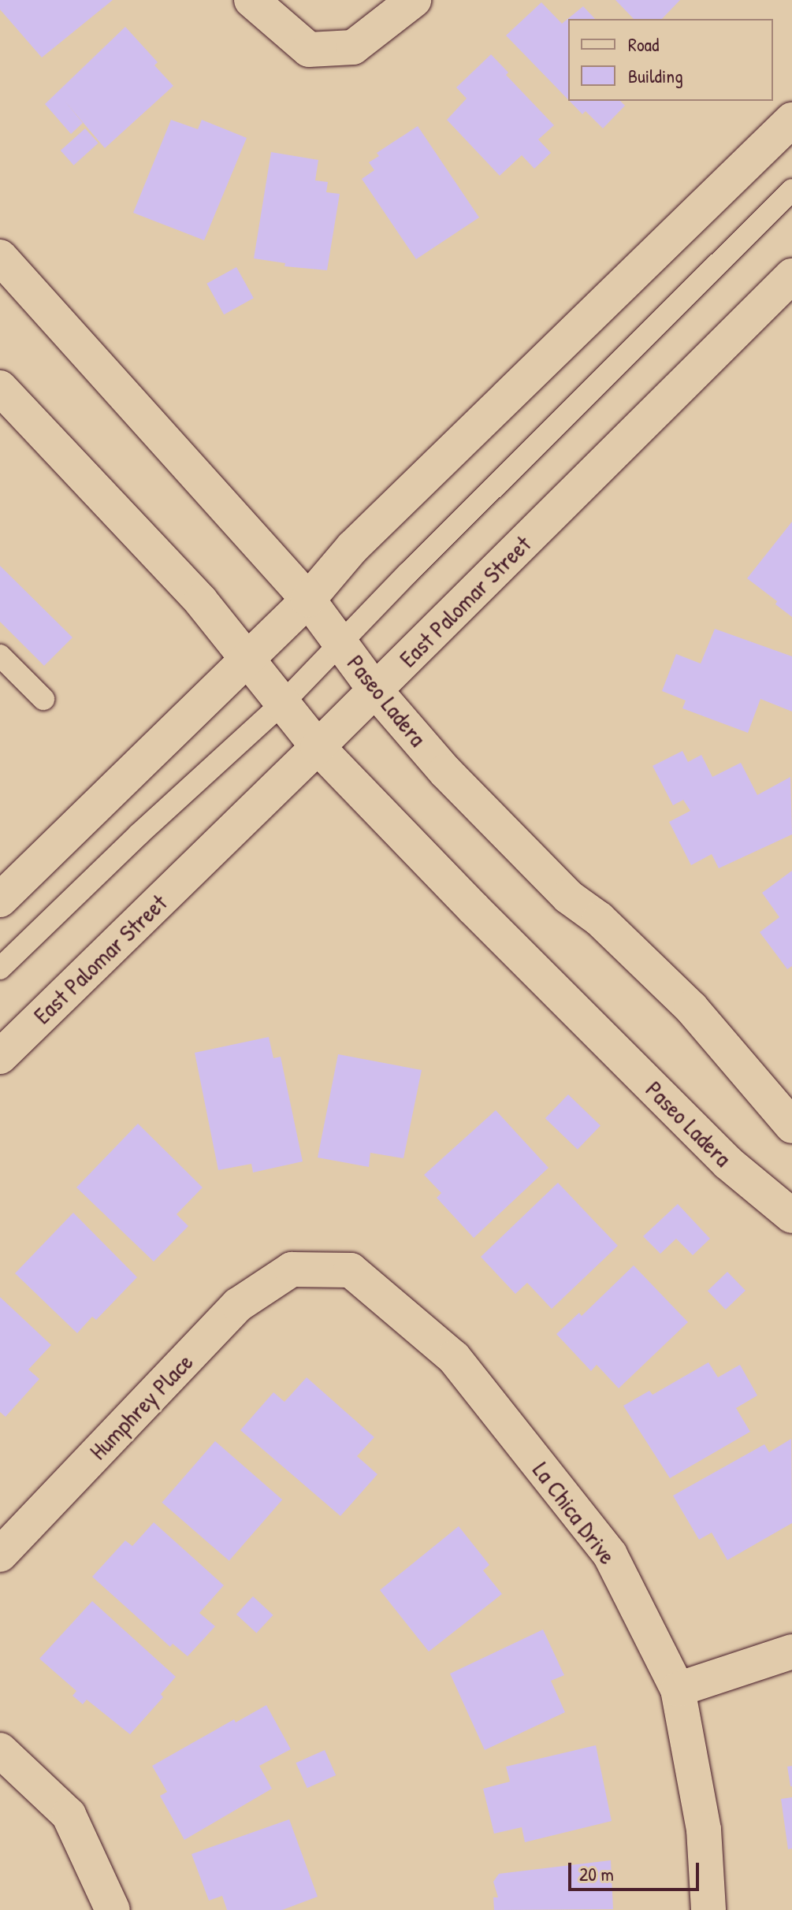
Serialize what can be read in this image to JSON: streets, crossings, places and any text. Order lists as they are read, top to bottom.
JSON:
{
  "streets": {
    "main road": [
      "East Palomar Street",
      "Paseo Ladera",
      "Humphrey Place",
      "La Chica Drive"
    ]
  },
  "crossings": [
    ["East Palomar Street", "Paseo Ladera"],
    ["Humphrey Place", "La Chica Drive"]
  ],
  "legend": ["Road", "Building"],
  "scale_bar": "20 m"
}
